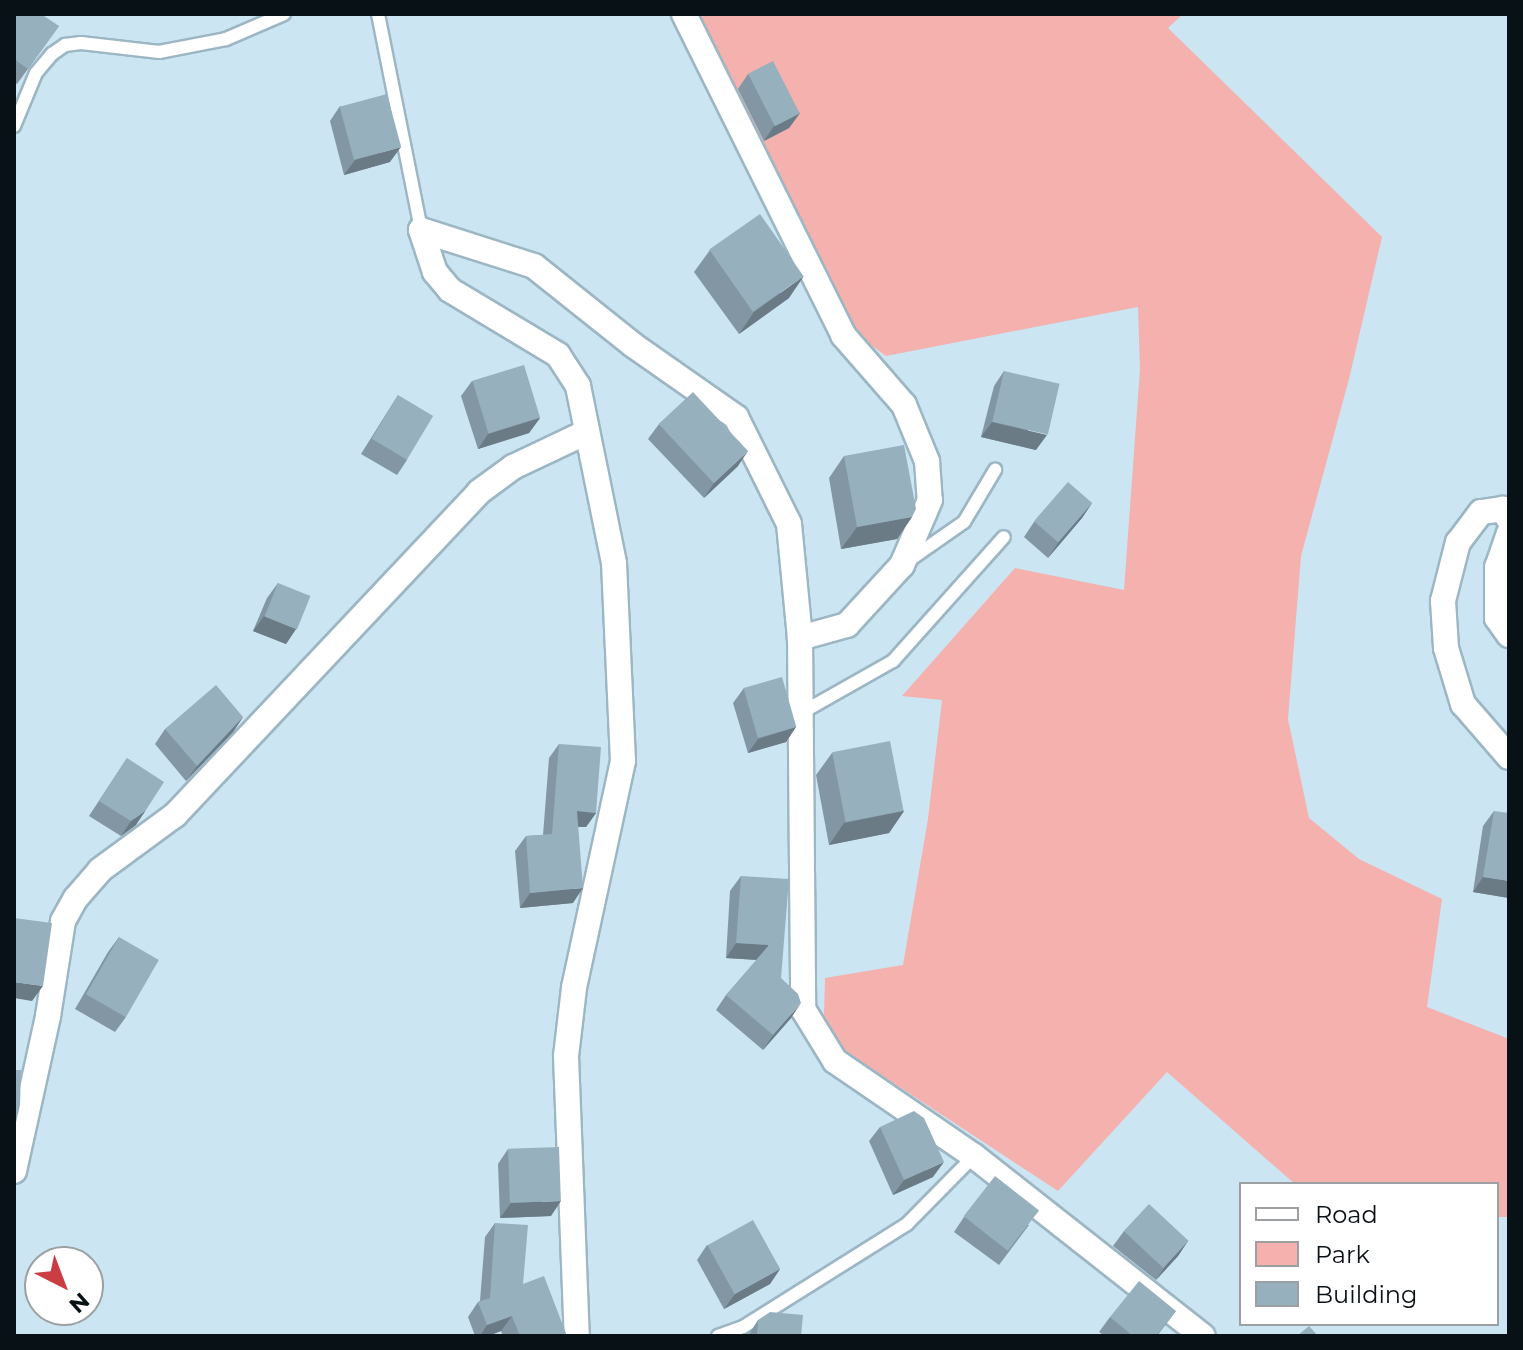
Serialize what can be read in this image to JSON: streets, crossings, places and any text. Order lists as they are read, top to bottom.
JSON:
{
  "legend": ["Road", "Park", "Building"],
  "north": "bottom right"
}
